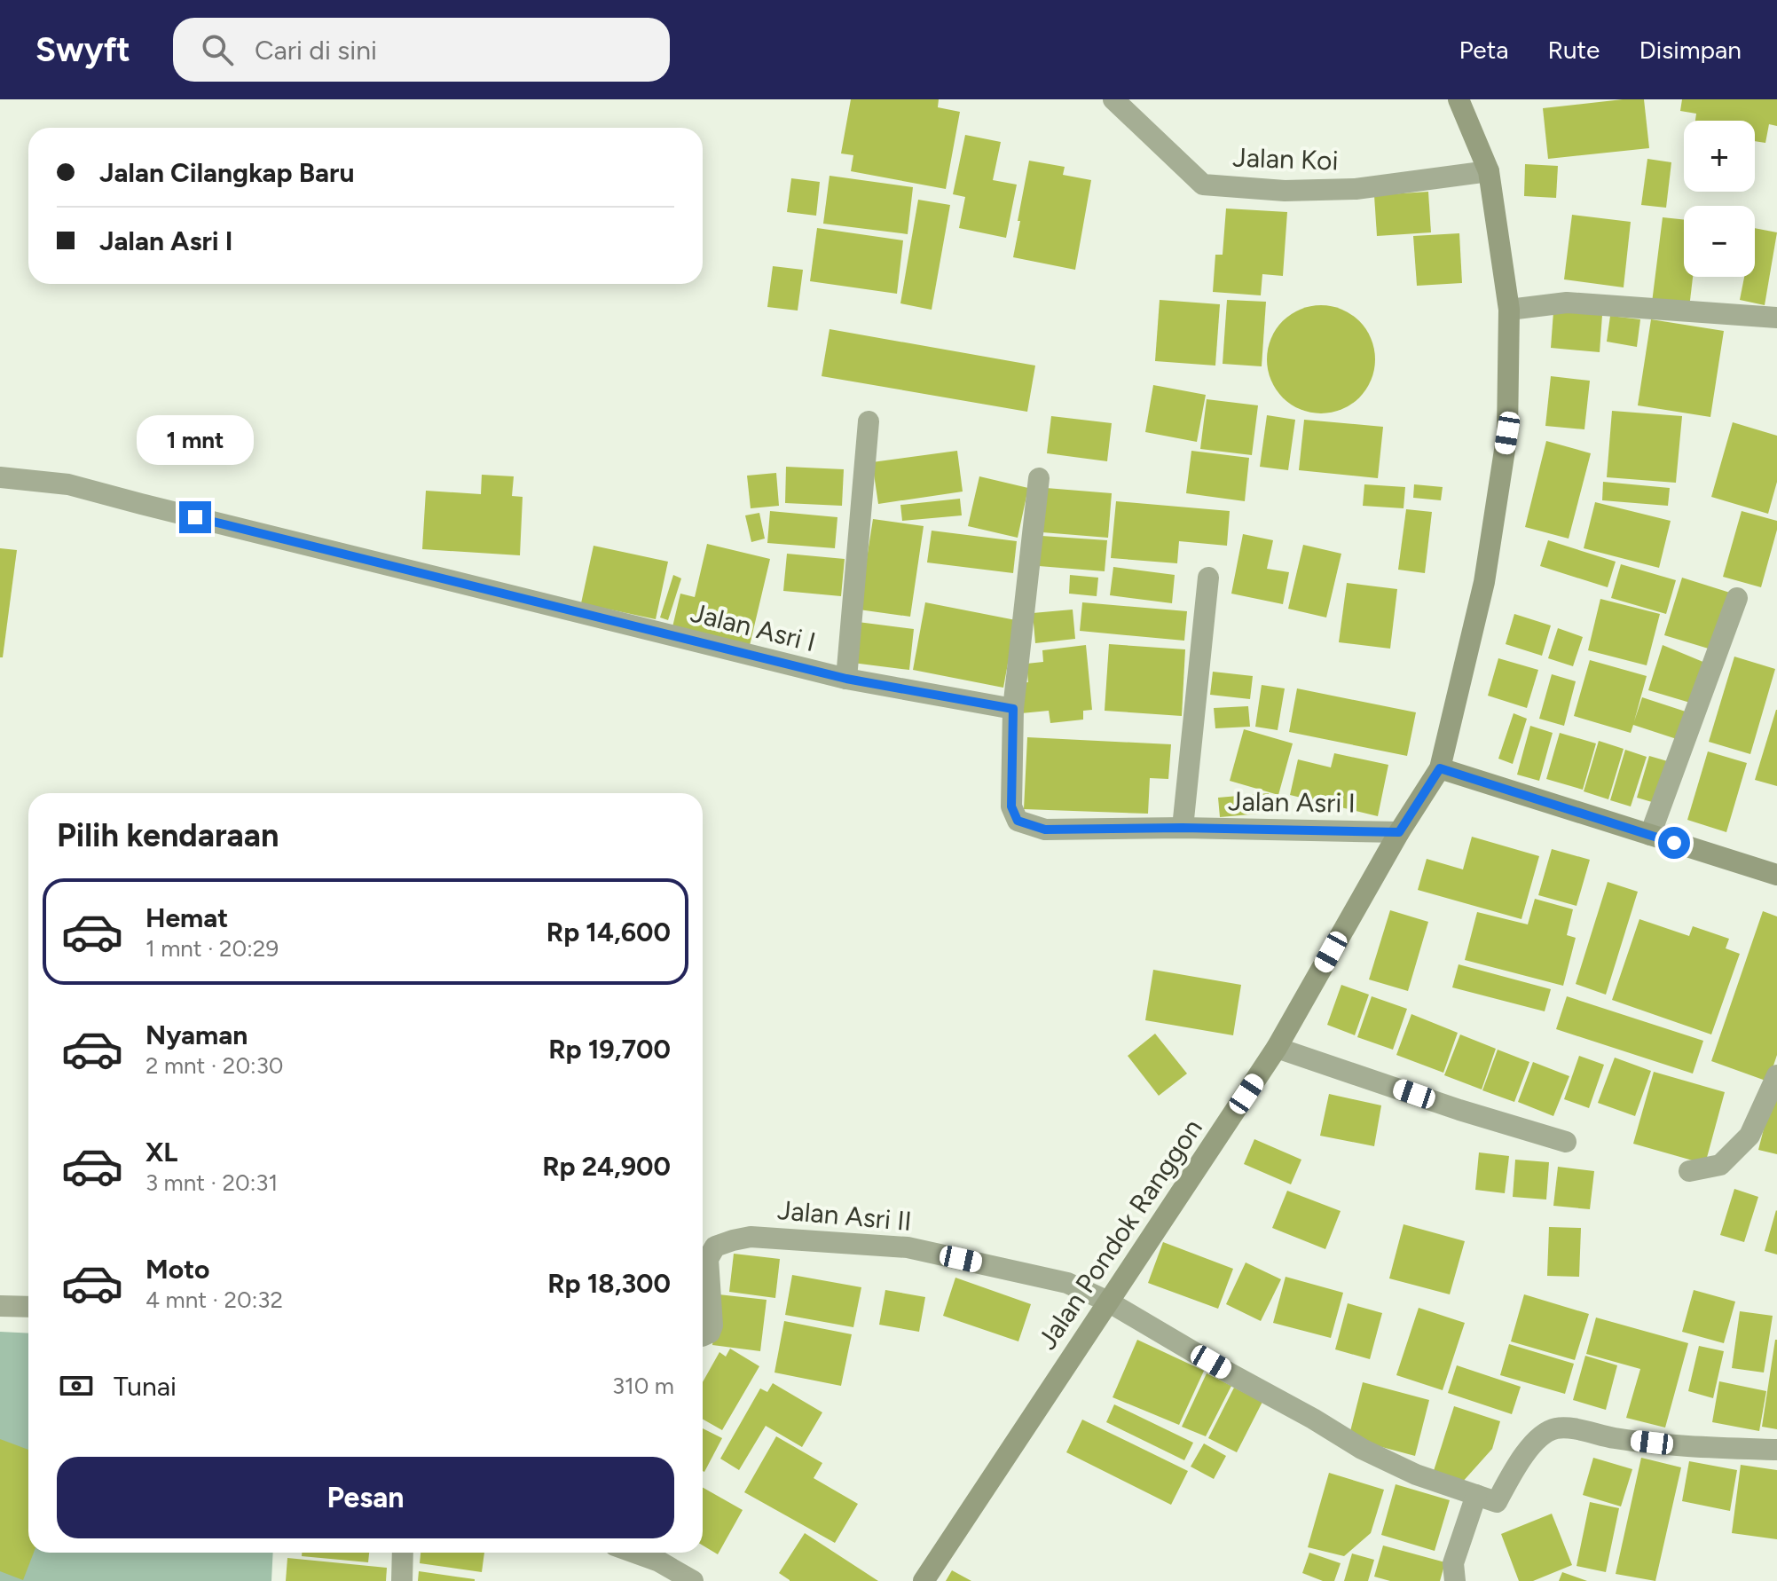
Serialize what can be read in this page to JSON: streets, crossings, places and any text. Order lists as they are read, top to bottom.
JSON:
{
  "streets": {
    "street": [
      "Jalan Koi",
      "Jalan Asri I",
      "Jalan Asri II",
      "Jalan Pondok Ranggon"
    ]
  },
  "crossings": [
    ["Jalan Koi", "Jalan Pondok Ranggon"],
    ["Jalan Asri I", "Jalan Pondok Ranggon"],
    ["Jalan Asri II", "Jalan Pondok Ranggon"]
  ],
  "page": {
    "header": "Swyft",
    "search": "Cari di sini",
    "nav": ["Peta", "Rute", "Disimpan"],
    "map_buttons": ["+", "−"],
    "banner": ["Jalan Cilangkap Baru", "Jalan Asri I"],
    "bubble": "1 mnt",
    "heading": "Pilih kendaraan",
    "list": [
      {
        "name": "Hemat",
        "note": "1 mnt · 20:29",
        "value": "Rp 14,600"
      },
      {
        "name": "Nyaman",
        "note": "2 mnt · 20:30",
        "value": "Rp 19,700"
      },
      {
        "name": "XL",
        "note": "3 mnt · 20:31",
        "value": "Rp 24,900"
      },
      {
        "name": "Moto",
        "note": "4 mnt · 20:32",
        "value": "Rp 18,300"
      }
    ],
    "pay": ["Tunai", "310 m"],
    "buttons": "Pesan"
  }
}
